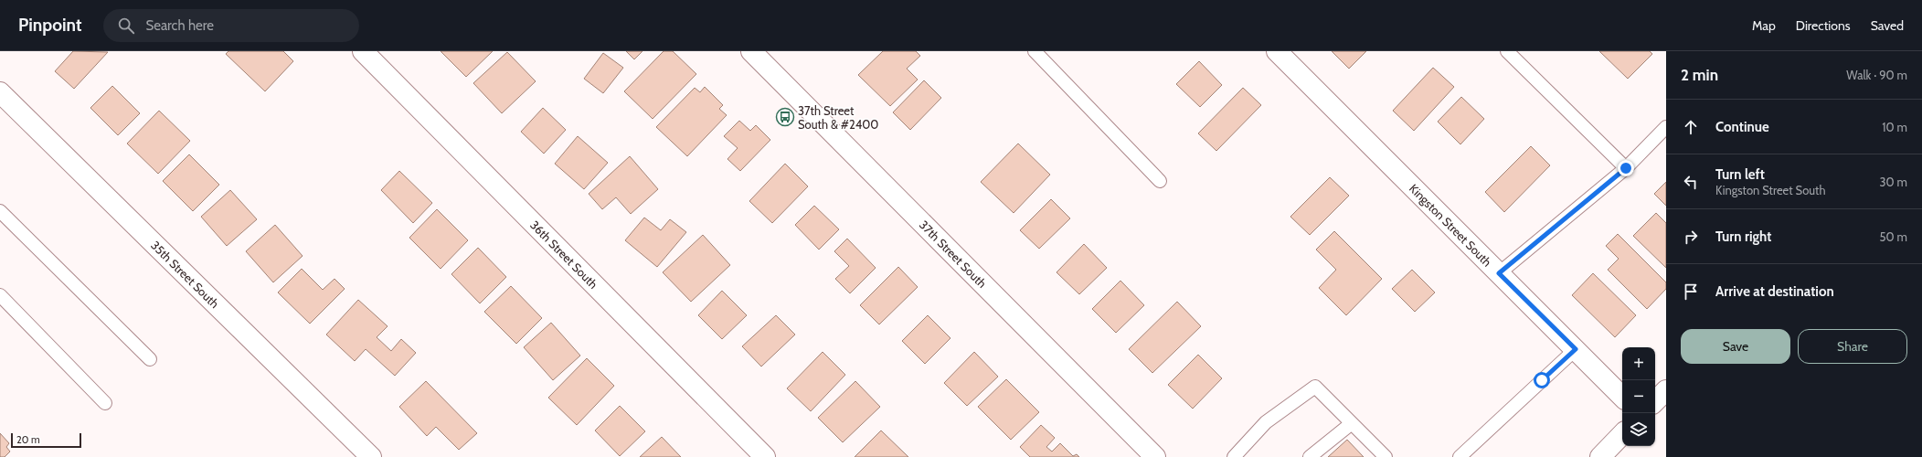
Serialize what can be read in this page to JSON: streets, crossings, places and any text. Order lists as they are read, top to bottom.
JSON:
{
  "streets": {
    "street": [
      "Kingston Street South",
      "36th Street South",
      "37th Street South",
      "35th Street South"
    ]
  },
  "places": {
    "bus stop": ["37th Street South & #2400"]
  },
  "scale_bar": "20 m",
  "page": {
    "header": "Pinpoint",
    "search": "Search here",
    "nav": ["Map", "Directions", "Saved"],
    "heading": ["2 min", "Walk · 90 m"],
    "list": [
      ["Continue", "10 m"],
      ["Turn left", "Kingston Street South", "30 m"],
      ["Turn right", "50 m"],
      "Arrive at destination"
    ],
    "buttons": ["Save", "Share"],
    "map_buttons": ["+", "−"],
    "scale": "20 m"
  }
}
